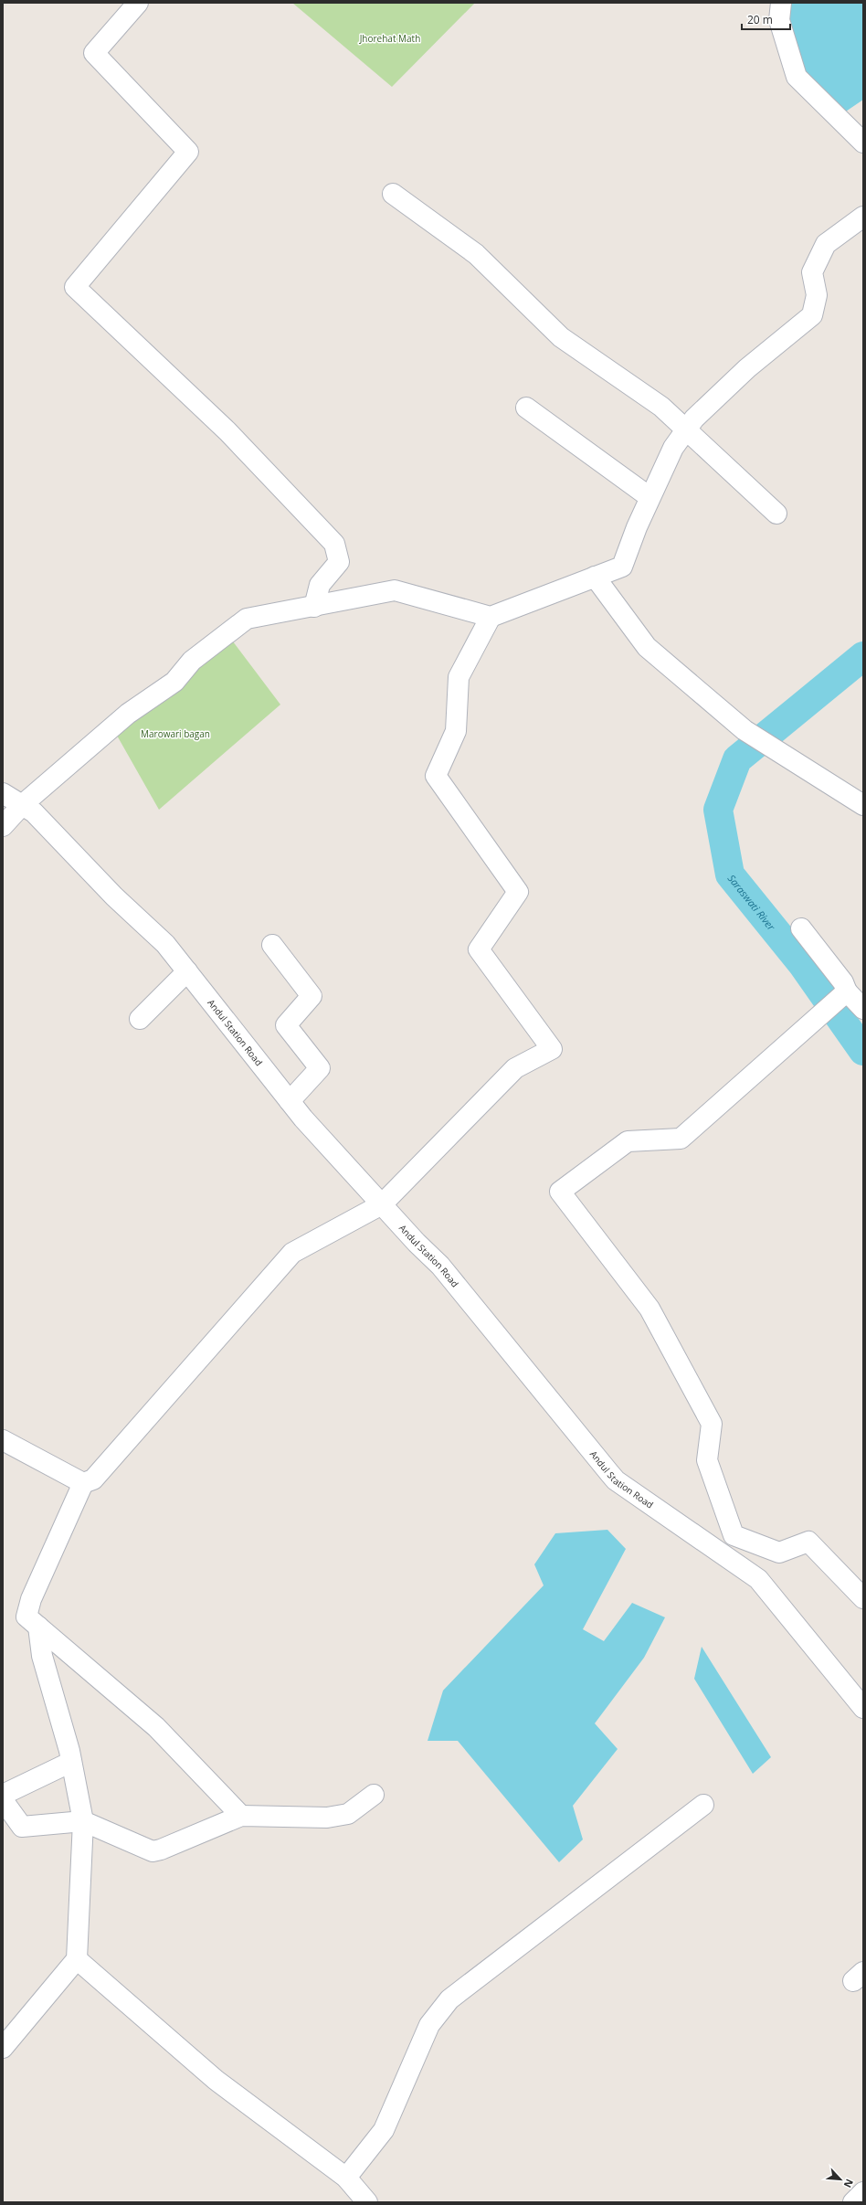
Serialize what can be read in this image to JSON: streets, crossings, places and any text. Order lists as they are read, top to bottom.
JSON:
{
  "streets": {
    "street": ["Andul Station Road"]
  },
  "water": ["Saraswati River"],
  "parks": ["Jhorehat Math", "Marowari bagan"],
  "scale_bar": "20 m",
  "north": "bottom right"
}
